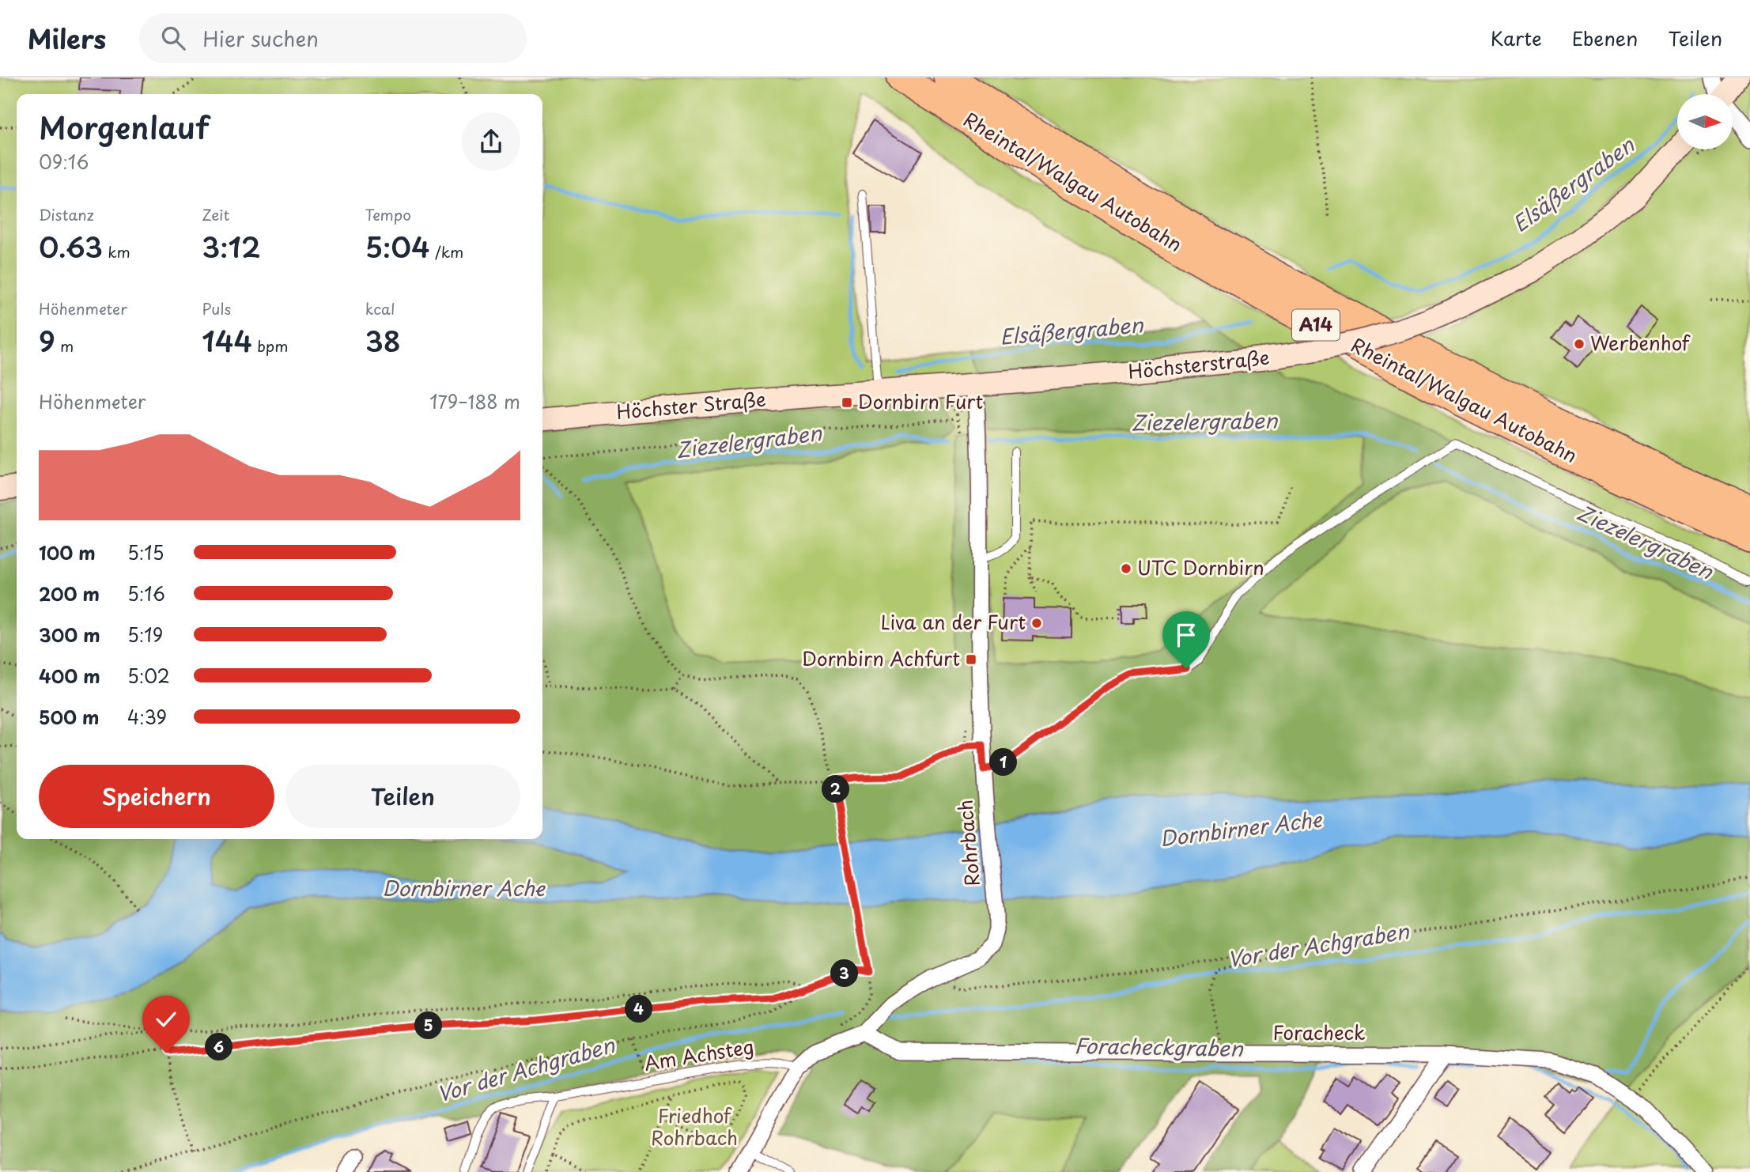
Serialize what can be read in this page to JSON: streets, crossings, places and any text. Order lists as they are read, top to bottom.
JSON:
{
  "streets": {
    "highway": ["Rheintal/Walgau Autobahn", "A14"],
    "main road": ["Höchsterstraße", "Höchster Straße"],
    "street": ["Rohrbach", "Foracheck"],
    "lane": ["Am Achsteg"]
  },
  "crossings": [
    ["Höchsterstraße", "Höchster Straße"],
    ["Höchsterstraße", "Rohrbach"],
    ["Rohrbach", "Foracheck"],
    ["Rohrbach", "Am Achsteg"]
  ],
  "water": [
    "Elsäßergraben",
    "Ziezelergraben",
    "Dornbirner Ache",
    "Vor der Achgraben",
    "Foracheckgraben"
  ],
  "parks": ["Friedhof Rohrbach"],
  "places": {
    "other": ["Werbenhof", "UTC Dornbirn", "Liva an der Furt"],
    "transit": ["Dornbirn Furt", "Dornbirn Achfurt"]
  },
  "north": "right",
  "page": {
    "header": "Milers",
    "search": "Hier suchen",
    "nav": ["Karte", "Ebenen", "Teilen"],
    "heading": ["Morgenlauf", "09:16"],
    "stats": [
      ["Distanz", "0.63 km"],
      ["Zeit", "3:12"],
      ["Tempo", "5:04 /km"],
      ["Höhenmeter", "9 m"],
      ["Puls", "144 bpm"],
      ["kcal", "38"]
    ],
    "chart": ["Höhenmeter", "179–188 m"],
    "list": [
      {
        "name": "100 m",
        "note": "5:15"
      },
      {
        "name": "200 m",
        "note": "5:16"
      },
      {
        "name": "300 m",
        "note": "5:19"
      },
      {
        "name": "400 m",
        "note": "5:02"
      },
      {
        "name": "500 m",
        "note": "4:39"
      }
    ],
    "pins": [
      "1",
      "2",
      "3",
      "4",
      "5",
      "6"
    ],
    "buttons": ["Speichern", "Teilen"]
  }
}
